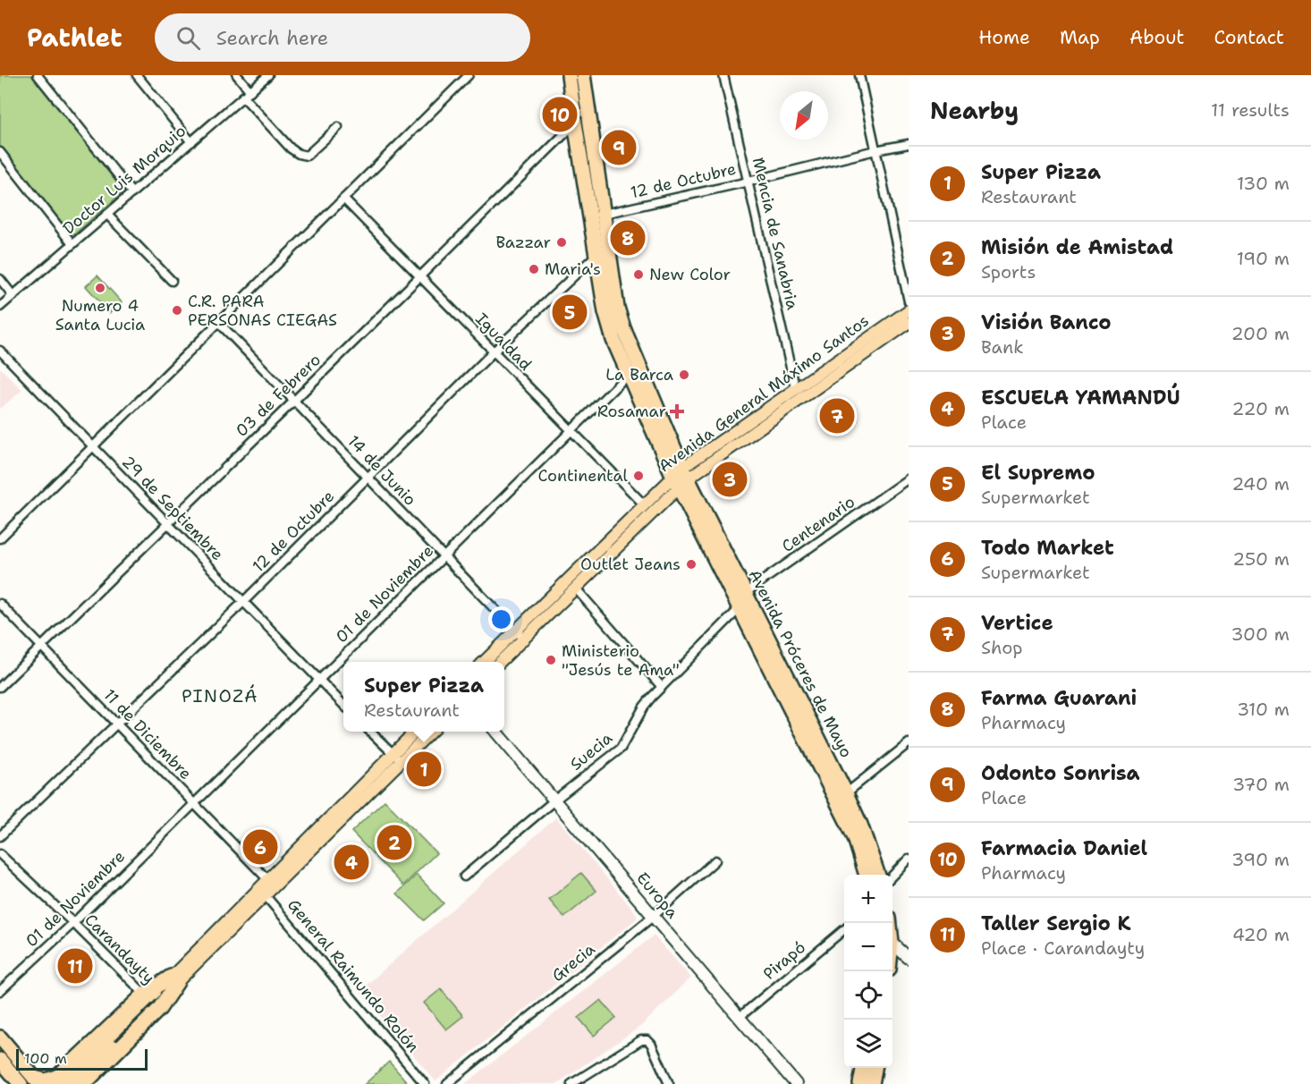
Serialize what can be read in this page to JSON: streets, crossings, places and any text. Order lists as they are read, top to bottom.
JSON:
{
  "streets": {
    "highway": ["Avenida Próceres de Mayo"],
    "main road": ["Avenida General Máximo Santos"],
    "street": [
      "Doctor Luis Morquio",
      "12 de Octubre",
      "Mencia de Sanabria",
      "Igualdad",
      "03 de Febrero",
      "14 de Junio",
      "29 de Septiembre",
      "Centenario",
      "01 de Noviembre",
      "11 de Diciembre",
      "Suecia",
      "Europa",
      "Carandayty",
      "Pirapó",
      "Grecia",
      "General Raimundo Rolón"
    ]
  },
  "crossings": [
    ["12 de Octubre", "Mencia de Sanabria"],
    ["12 de Octubre", "Igualdad"],
    ["12 de Octubre", "14 de Junio"],
    ["12 de Octubre", "29 de Septiembre"],
    ["12 de Octubre", "11 de Diciembre"],
    ["Mencia de Sanabria", "Avenida General Máximo Santos"],
    ["Igualdad", "Avenida General Máximo Santos"],
    ["Igualdad", "03 de Febrero"],
    ["Igualdad", "01 de Noviembre"],
    ["Avenida General Máximo Santos", "14 de Junio"],
    ["Avenida General Máximo Santos", "Avenida Próceres de Mayo"],
    ["03 de Febrero", "14 de Junio"],
    ["03 de Febrero", "29 de Septiembre"],
    ["03 de Febrero", "11 de Diciembre"],
    ["14 de Junio", "01 de Noviembre"],
    ["29 de Septiembre", "01 de Noviembre"],
    ["Centenario", "Avenida Próceres de Mayo"],
    ["01 de Noviembre", "11 de Diciembre"],
    ["01 de Noviembre", "Carandayty"],
    ["Avenida Próceres de Mayo", "Suecia"],
    ["Suecia", "Europa"],
    ["Europa", "Pirapó"],
    ["Europa", "Grecia"]
  ],
  "districts": ["PINOZÁ"],
  "places": {
    "other": [
      "Bazzar",
      "Maria's",
      "New Color",
      "Numero 4 Santa Lucia",
      "C.R. PARA PERSONAS CIEGAS",
      "La Barca",
      "Continental",
      "Outlet Jeans",
      "Ministerio \"Jesús te Ama\""
    ],
    "health": ["Rosamar"]
  },
  "scale_bar": "100 m",
  "north": "bottom left",
  "page": {
    "header": "Pathlet",
    "search": "Search here",
    "nav": [
      "Home",
      "Map",
      "About",
      "Contact"
    ],
    "heading": ["Nearby", "11 results"],
    "pins": [
      "10",
      "9",
      "8",
      "5",
      "7",
      "3",
      "1",
      "2",
      "6",
      "4",
      "11"
    ],
    "list": [
      {
        "mark": "1",
        "name": "Super Pizza",
        "note": "Restaurant",
        "value": "130 m"
      },
      {
        "mark": "2",
        "name": "Misión de Amistad",
        "note": "Sports",
        "value": "190 m"
      },
      {
        "mark": "3",
        "name": "Visión Banco",
        "note": "Bank",
        "value": "200 m"
      },
      {
        "mark": "4",
        "name": "ESCUELA YAMANDÚ",
        "note": "Place",
        "value": "220 m"
      },
      {
        "mark": "5",
        "name": "El Supremo",
        "note": "Supermarket",
        "value": "240 m"
      },
      {
        "mark": "6",
        "name": "Todo Market",
        "note": "Supermarket",
        "value": "250 m"
      },
      {
        "mark": "7",
        "name": "Vertice",
        "note": "Shop",
        "value": "300 m"
      },
      {
        "mark": "8",
        "name": "Farma Guarani",
        "note": "Pharmacy",
        "value": "310 m"
      },
      {
        "mark": "9",
        "name": "Odonto Sonrisa",
        "note": "Place",
        "value": "370 m"
      },
      {
        "mark": "10",
        "name": "Farmacia Daniel",
        "note": "Pharmacy",
        "value": "390 m"
      },
      {
        "mark": "11",
        "name": "Taller Sergio K",
        "note": "Place · Carandayty",
        "value": "420 m"
      }
    ],
    "popup": ["Super Pizza", "Restaurant"],
    "map_buttons": ["+", "−"],
    "scale": "100 m"
  }
}
